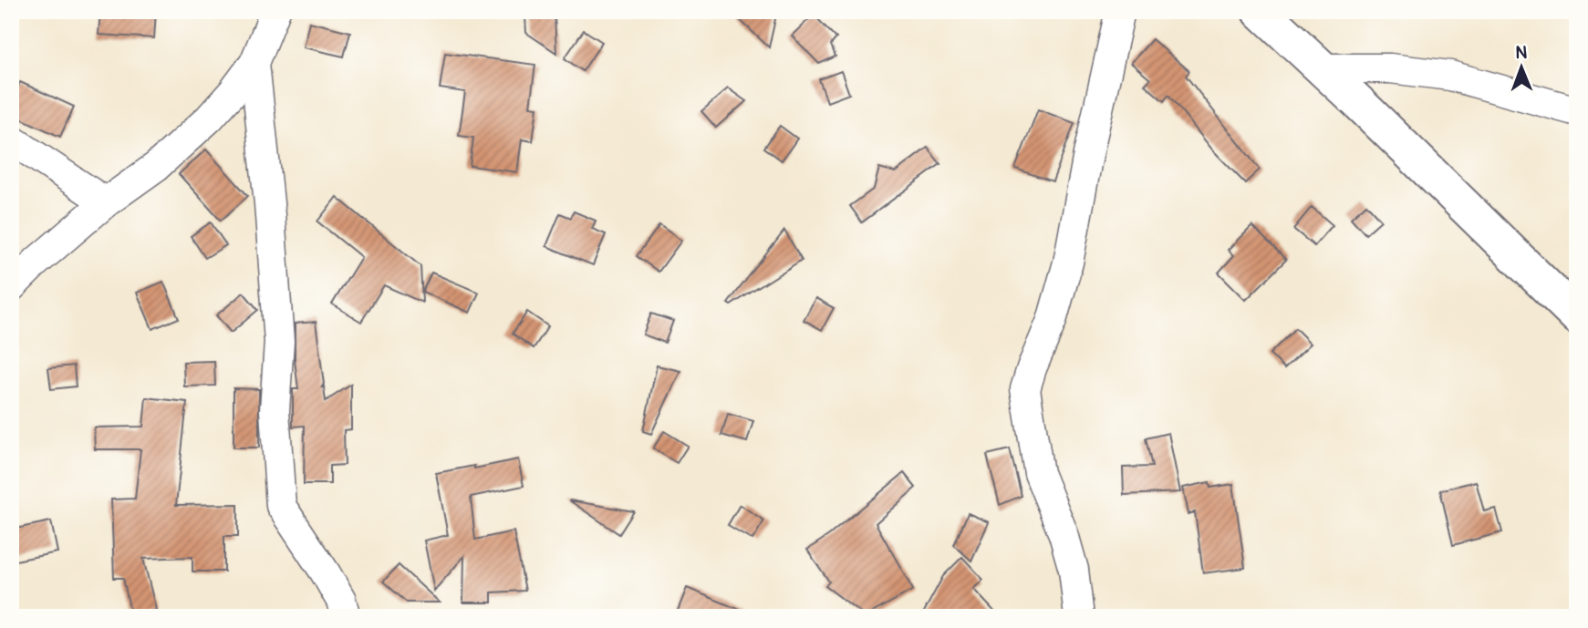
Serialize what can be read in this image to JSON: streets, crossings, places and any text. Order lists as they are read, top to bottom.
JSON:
{
  "north": "top"
}
